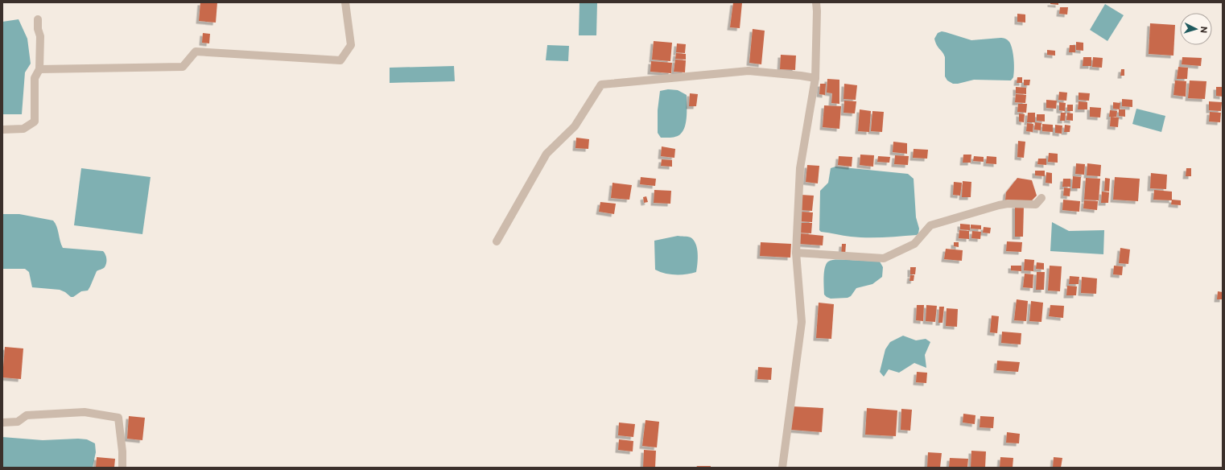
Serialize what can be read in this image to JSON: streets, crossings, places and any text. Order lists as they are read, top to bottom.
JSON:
{
  "north": "right"
}
